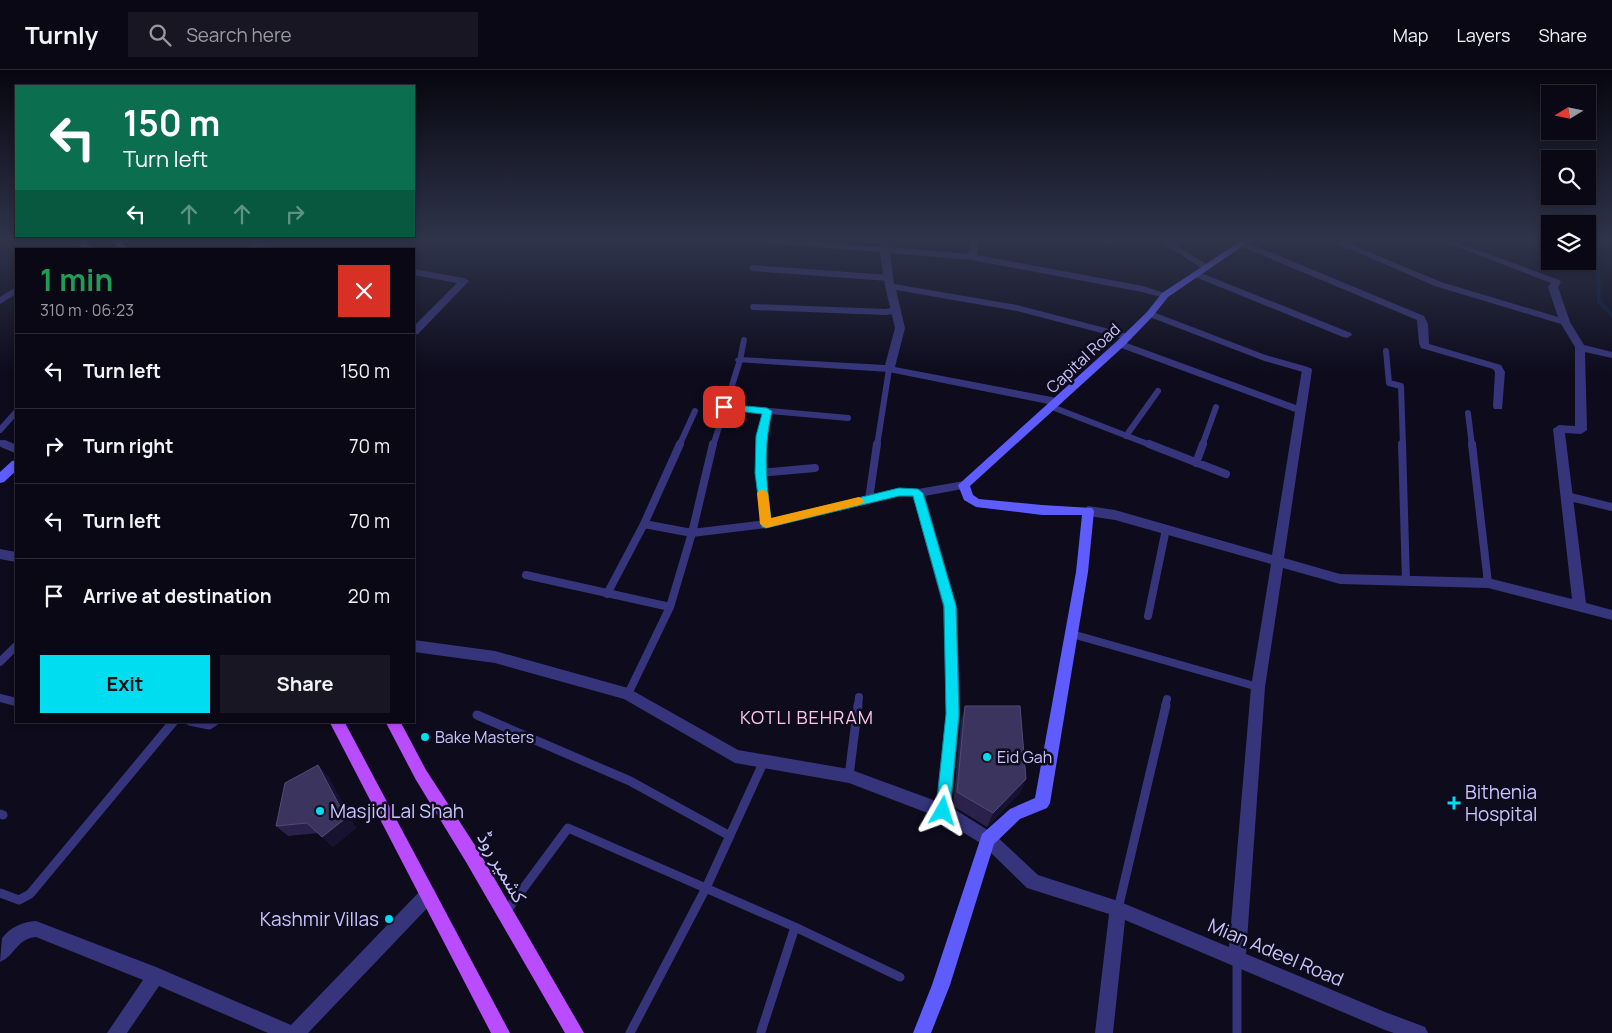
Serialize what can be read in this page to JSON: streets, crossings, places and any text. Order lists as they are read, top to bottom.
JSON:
{
  "streets": {
    "main road": ["کشمیر روڈ"],
    "street": ["Capital Road", "Mian Adeel Road"]
  },
  "districts": ["KOTLI BEHRAM"],
  "places": {
    "other": [
      "Bake Masters",
      "Eid Gah",
      "Masjid Lal Shah",
      "Kashmir Villas"
    ],
    "health": ["Bithenia Hospital"]
  },
  "north": "left",
  "page": {
    "header": "Turnly",
    "search": "Search here",
    "nav": ["Map", "Layers", "Share"],
    "turn": ["150 m", "Turn left"],
    "heading": ["1 min", "310 m · 06:23"],
    "list": [
      {
        "name": "Turn left",
        "value": "150 m"
      },
      {
        "name": "Turn right",
        "value": "70 m"
      },
      {
        "name": "Turn left",
        "value": "70 m"
      },
      {
        "name": "Arrive at destination",
        "value": "20 m"
      }
    ],
    "buttons": ["Exit", "Share"]
  }
}
